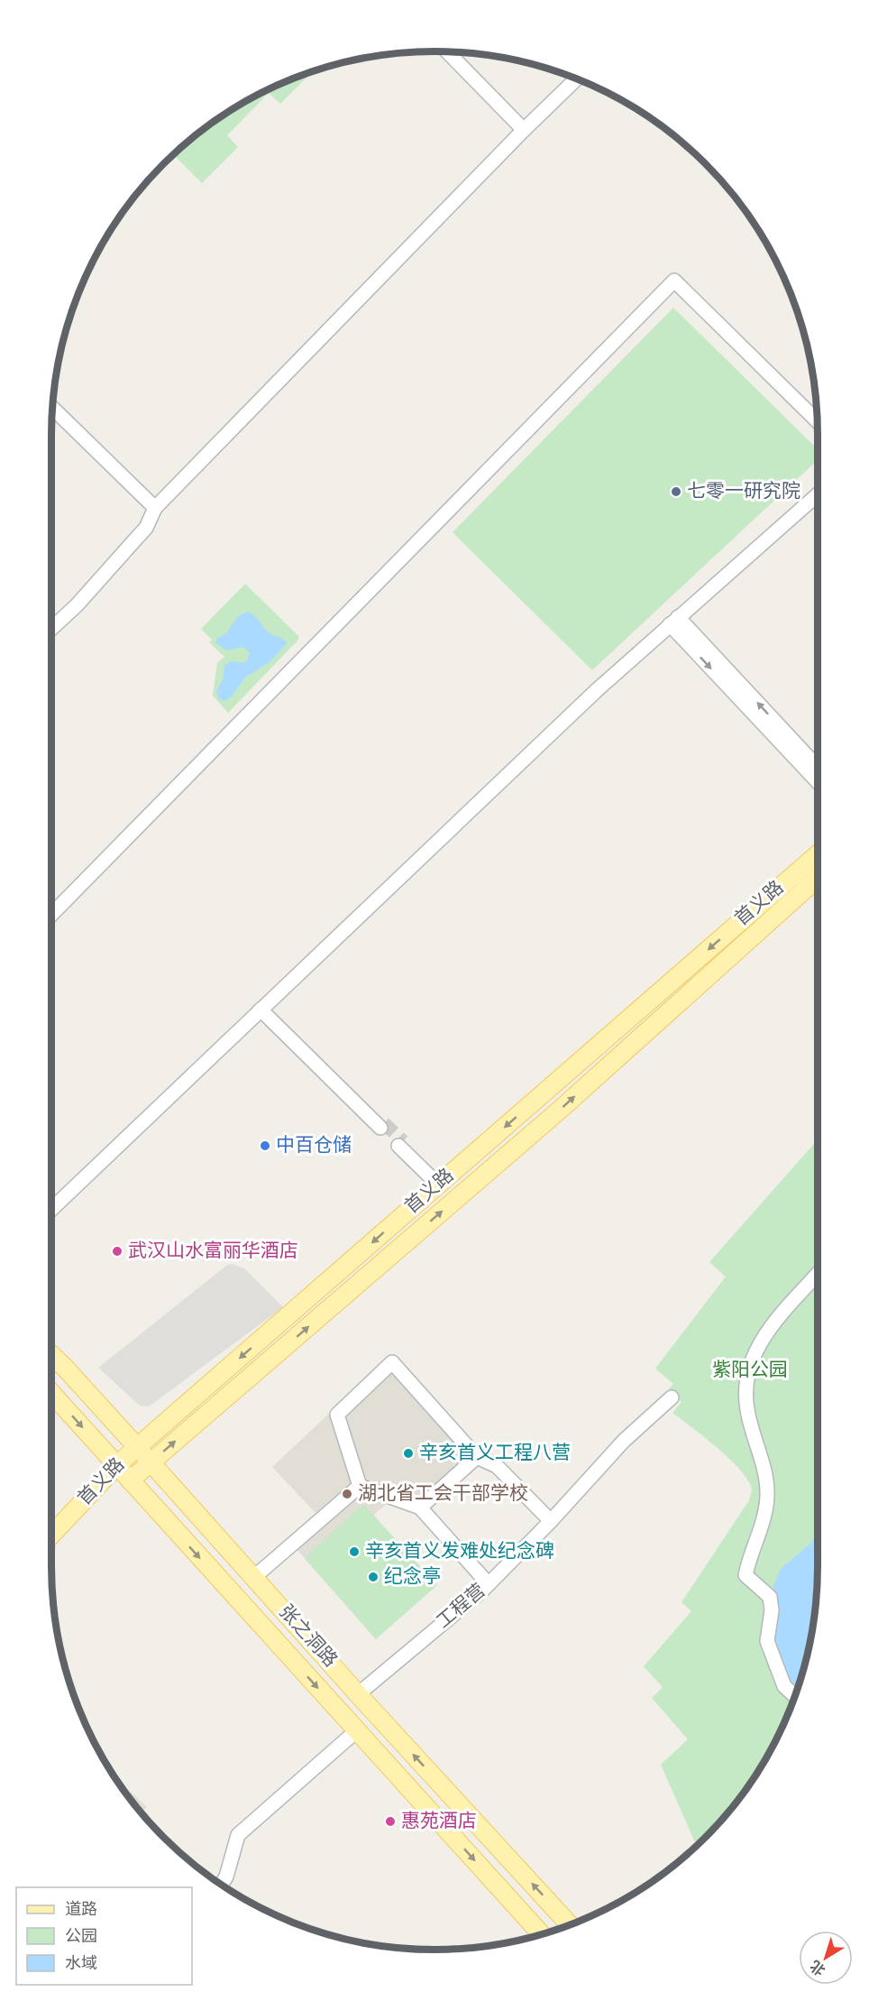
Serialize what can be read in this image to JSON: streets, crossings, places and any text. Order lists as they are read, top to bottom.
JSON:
{
  "streets": {
    "main road": ["首义路", "张之洞路"],
    "street": ["工程营"]
  },
  "crossings": [
    ["首义路", "张之洞路"],
    ["工程营", "张之洞路"]
  ],
  "parks": ["紫阳公园"],
  "places": [
    "七零一研究院",
    "中百仓储",
    "武汉山水富丽华酒店",
    "辛亥首义工程八营",
    "湖北省工会干部学校",
    "辛亥首义发难处纪念碑",
    "纪念亭",
    "惠苑酒店"
  ],
  "legend": ["道路", "公园", "水域"],
  "north": "bottom left"
}
